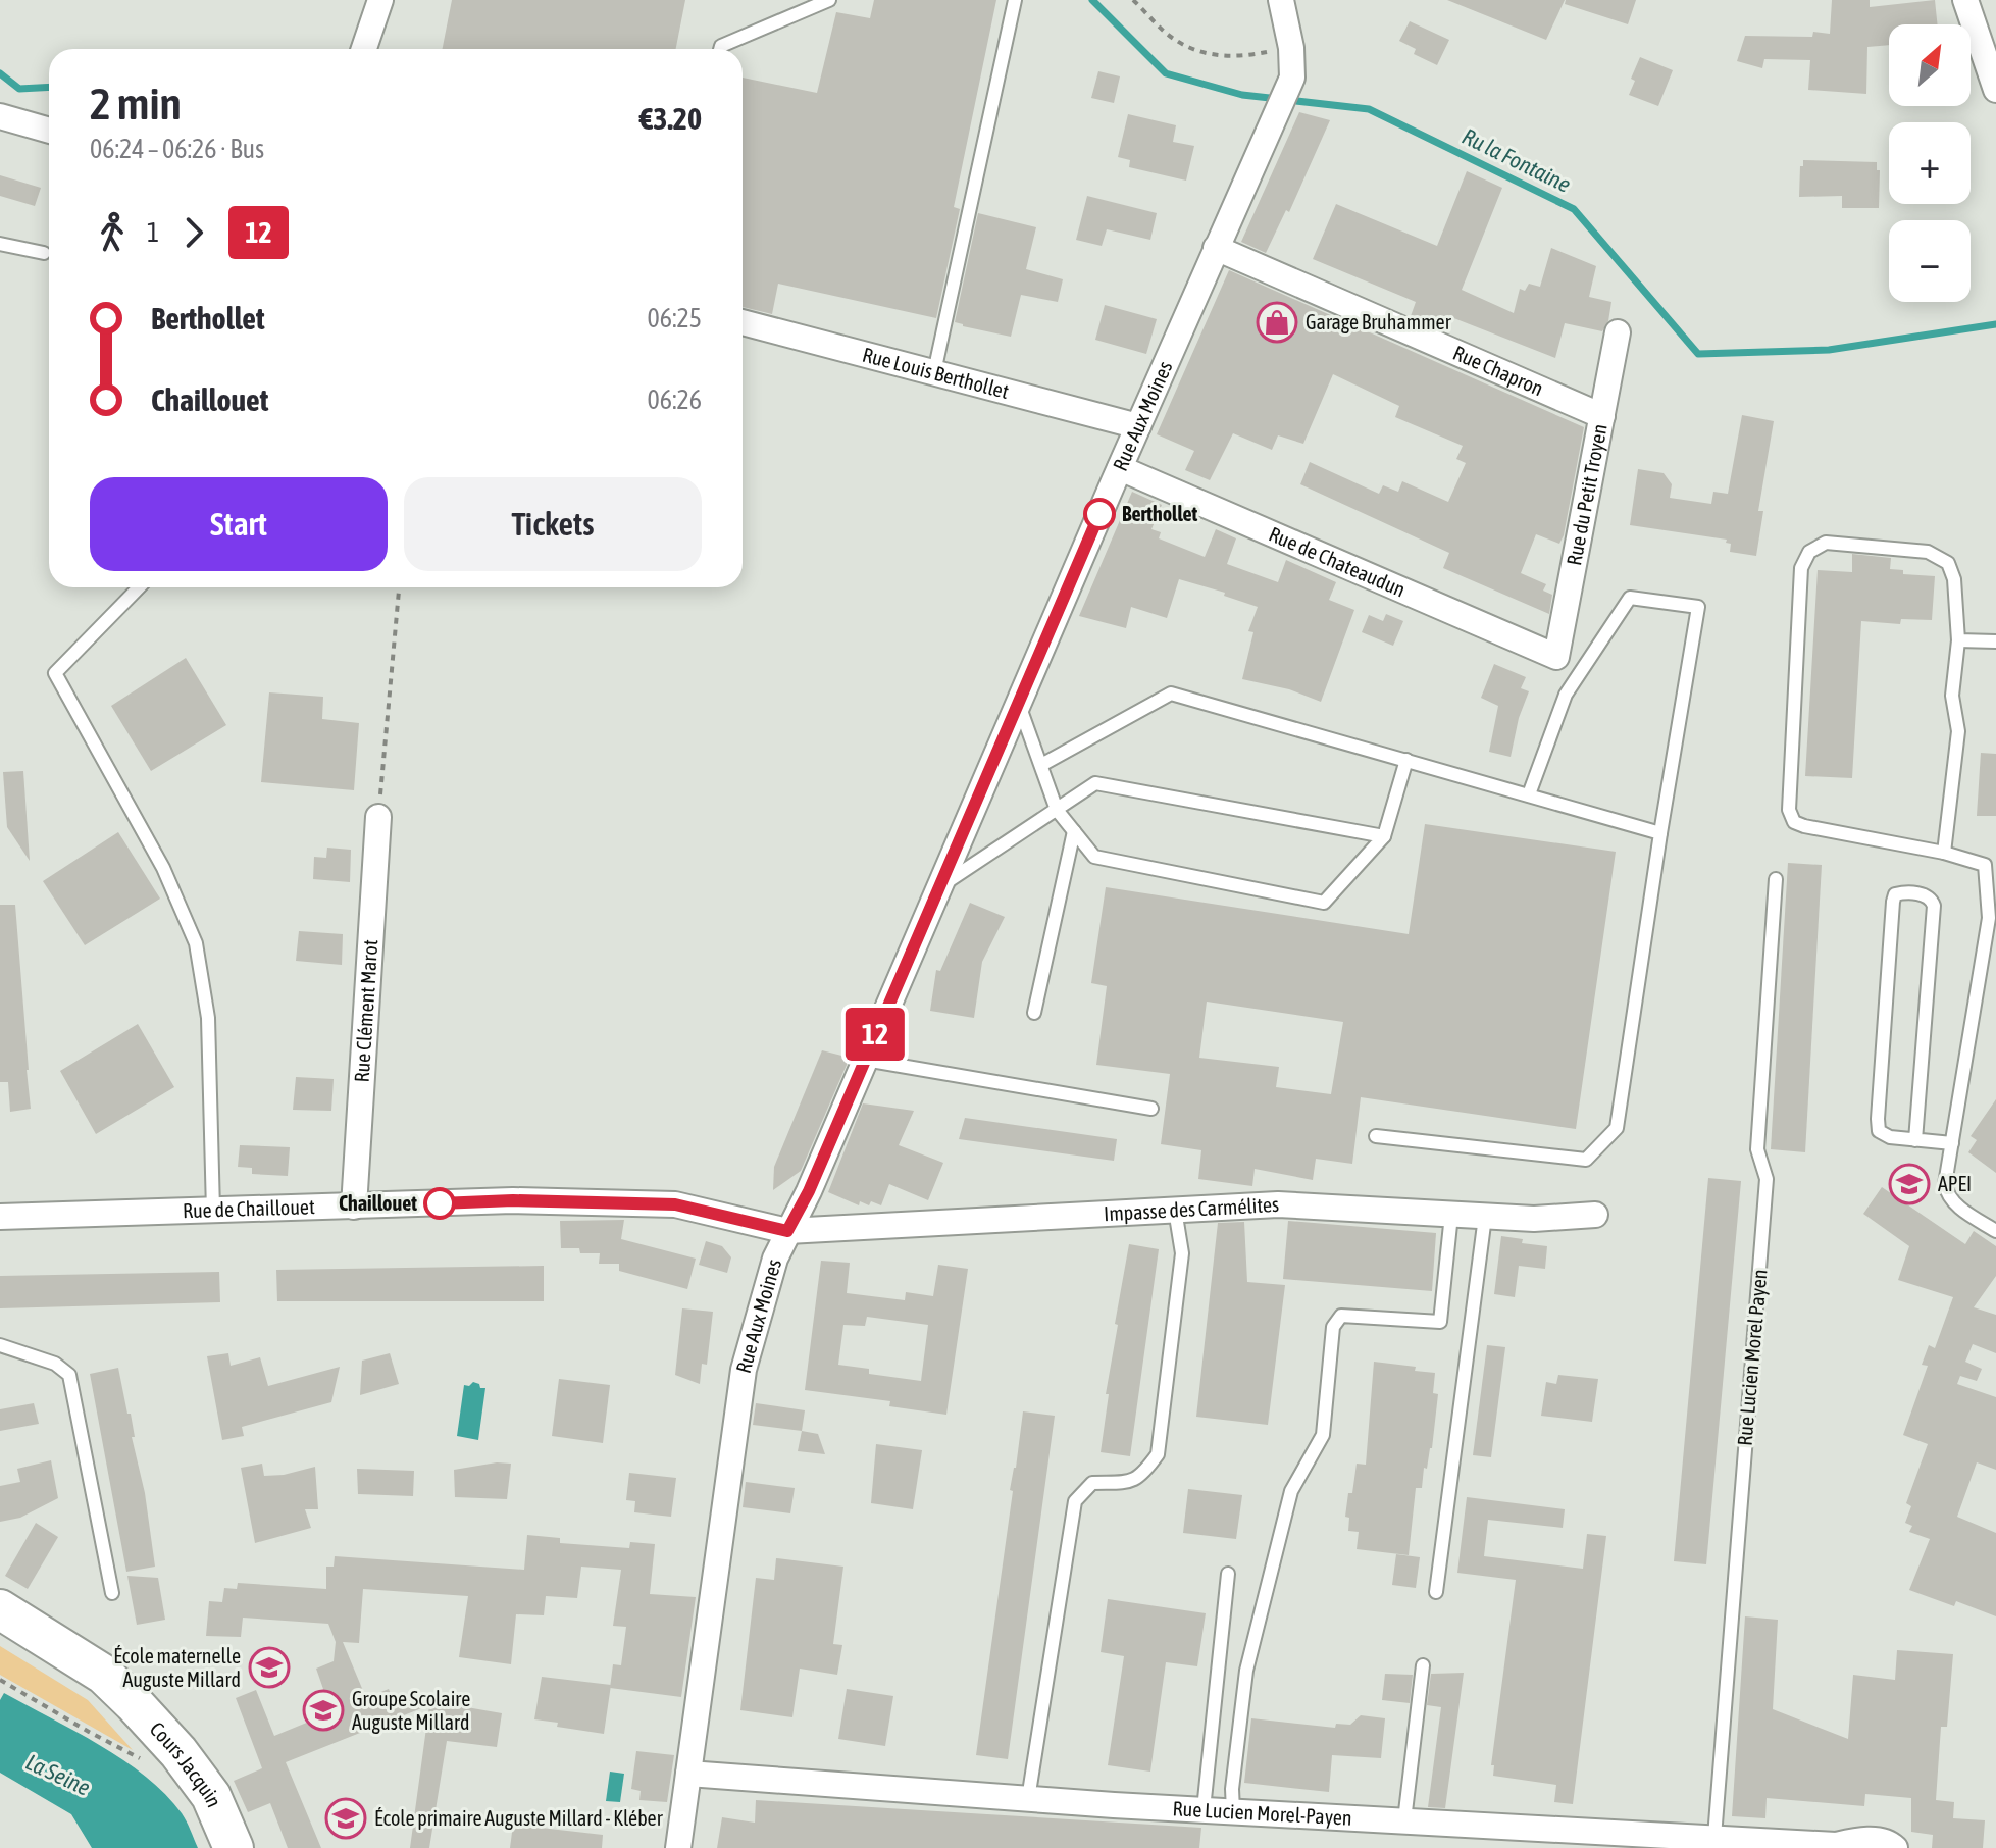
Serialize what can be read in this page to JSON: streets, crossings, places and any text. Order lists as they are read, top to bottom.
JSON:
{
  "streets": {
    "main road": ["Cours Jacquin"],
    "street": [
      "Rue Chapron",
      "Rue Louis Berthollet",
      "Rue Aux Moines",
      "Rue du Petit Troyen",
      "Rue de Chateaudun",
      "Rue Clément Marot",
      "Rue de Chaillouet",
      "Impasse des Carmélites",
      "Rue Lucien Morel-Payen"
    ],
    "lane": ["Rue Lucien Morel Payen"]
  },
  "crossings": [
    ["Rue Chapron", "Rue Aux Moines"],
    ["Rue Chapron", "Rue du Petit Troyen"],
    ["Rue Louis Berthollet", "Rue Aux Moines"],
    ["Rue Aux Moines", "Rue de Chateaudun"],
    ["Rue Aux Moines", "Rue de Chaillouet"],
    ["Rue Aux Moines", "Impasse des Carmélites"],
    ["Rue Aux Moines", "Rue Lucien Morel-Payen"],
    ["Rue du Petit Troyen", "Rue de Chateaudun"],
    ["Rue Clément Marot", "Rue de Chaillouet"],
    ["Rue de Chaillouet", "Impasse des Carmélites"],
    ["Rue Lucien Morel Payen", "Rue Lucien Morel-Payen"]
  ],
  "water": ["Ru la Fontaine", "La Seine"],
  "places": {
    "shop": ["Garage Bruhammer"],
    "other": ["Berthollet", "Chaillouet"],
    "school or university": [
      "APEI",
      "École maternelle Auguste Millard",
      "Groupe Scolaire Auguste Millard",
      "École primaire Auguste Millard - Kléber"
    ]
  },
  "lines": ["bus line 12"],
  "north": "top right",
  "page": {
    "on_map": "12",
    "map_buttons": ["+", "−"],
    "heading": ["2 min", "06:24 – 06:26 · Bus", "€3.20"],
    "legs": ["1", "12"],
    "list": [
      {
        "name": "Berthollet",
        "value": "06:25"
      },
      {
        "name": "Chaillouet",
        "value": "06:26"
      }
    ],
    "buttons": ["Start", "Tickets"]
  }
}
